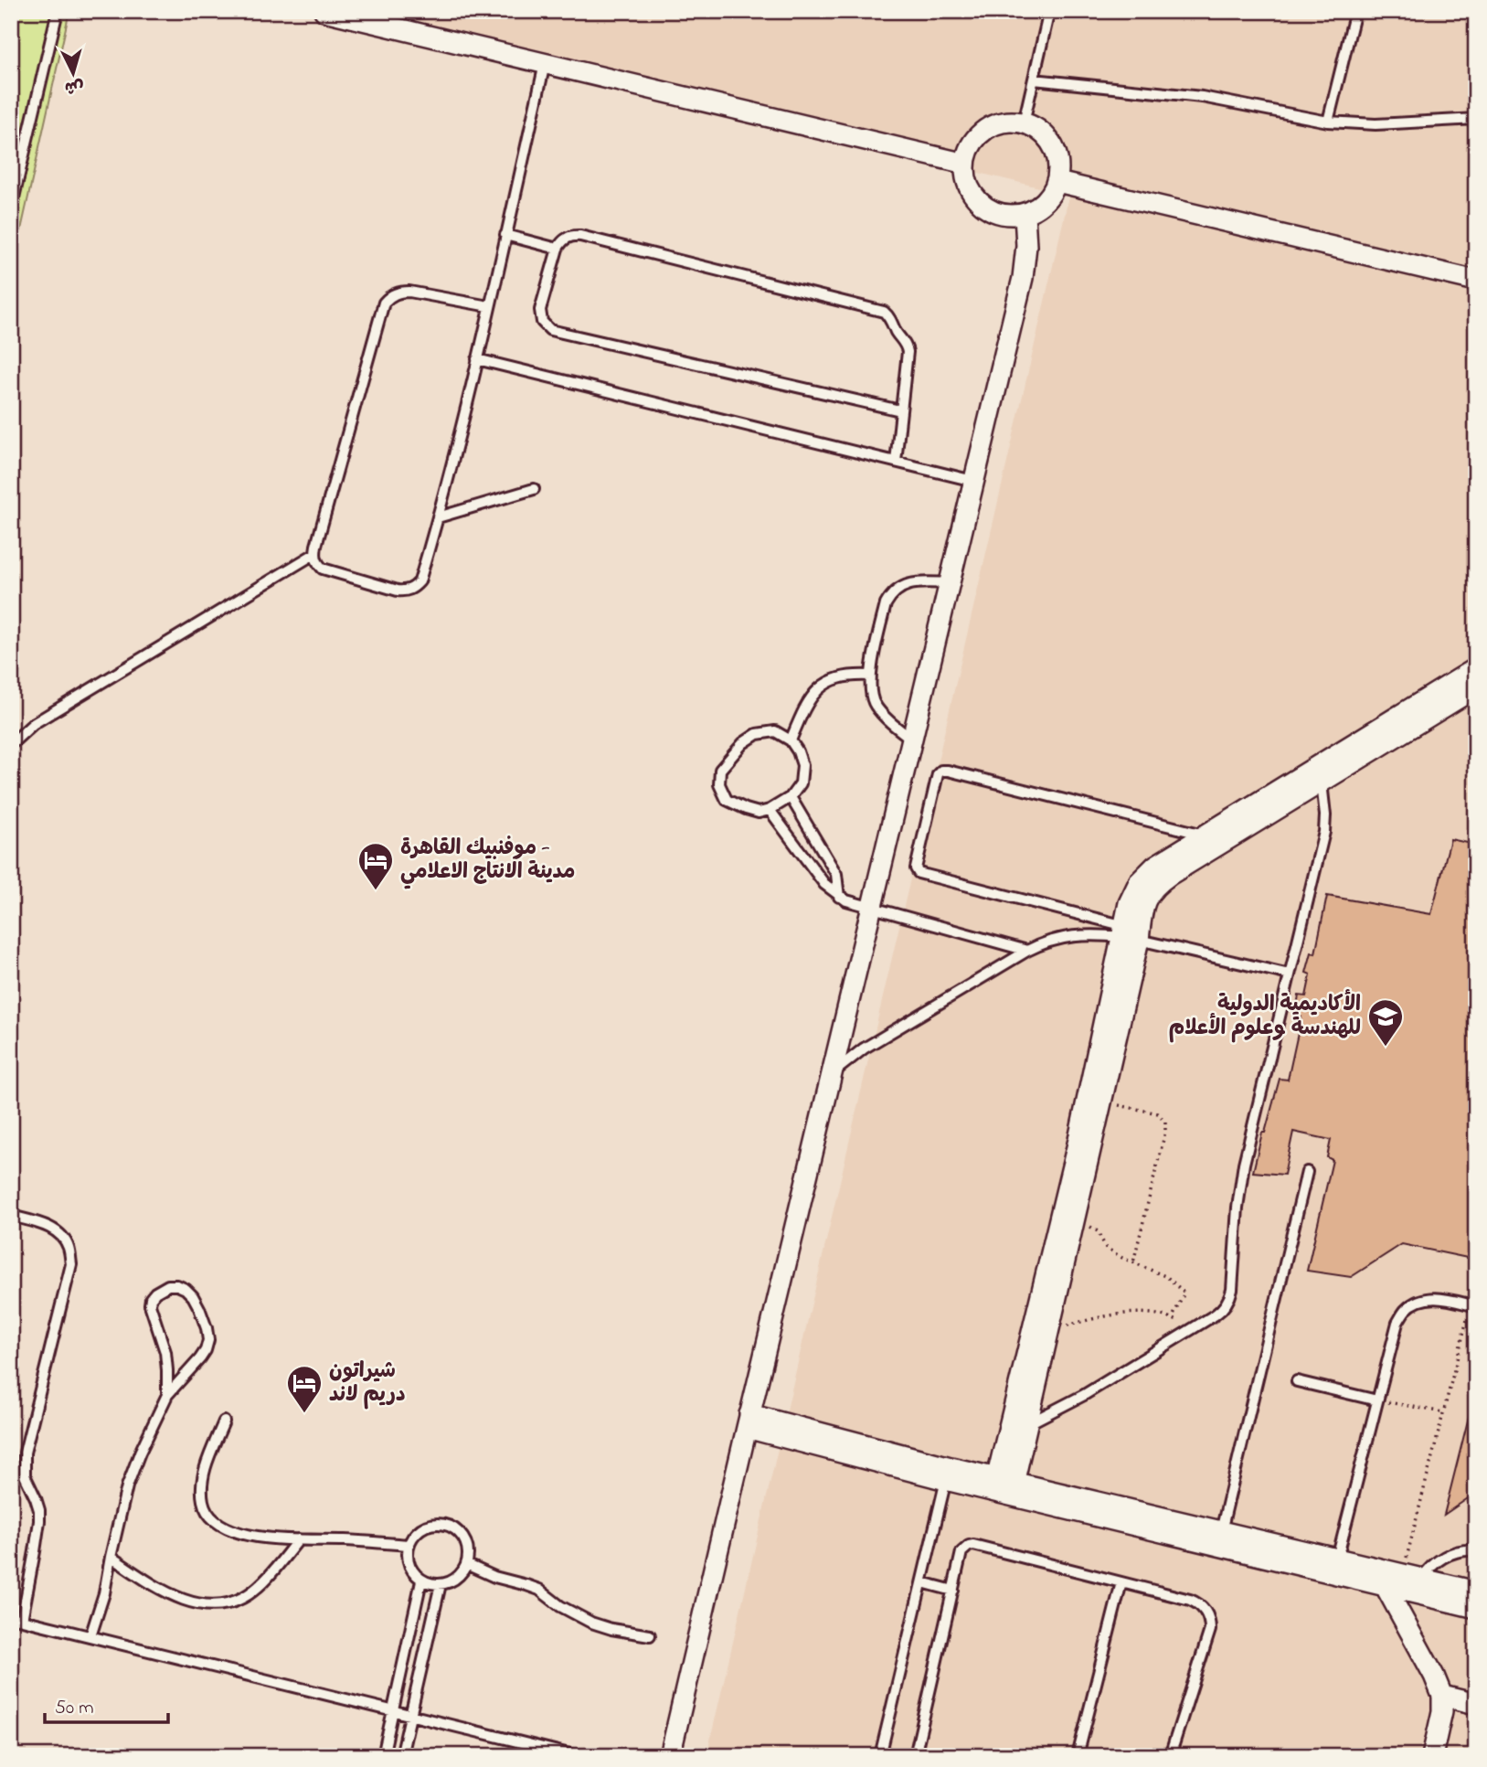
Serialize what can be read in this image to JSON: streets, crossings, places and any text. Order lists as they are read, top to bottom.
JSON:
{
  "places": {
    "hotel": ["موفنبيك القاهرة - مدينة الانتاج الاعلامي", "شيراتون دريم لاند"],
    "school or university": ["الأكاديمية الدولية للهندسة وعلوم الأعلام"]
  },
  "scale_bar": "50 m",
  "north": "bottom"
}
